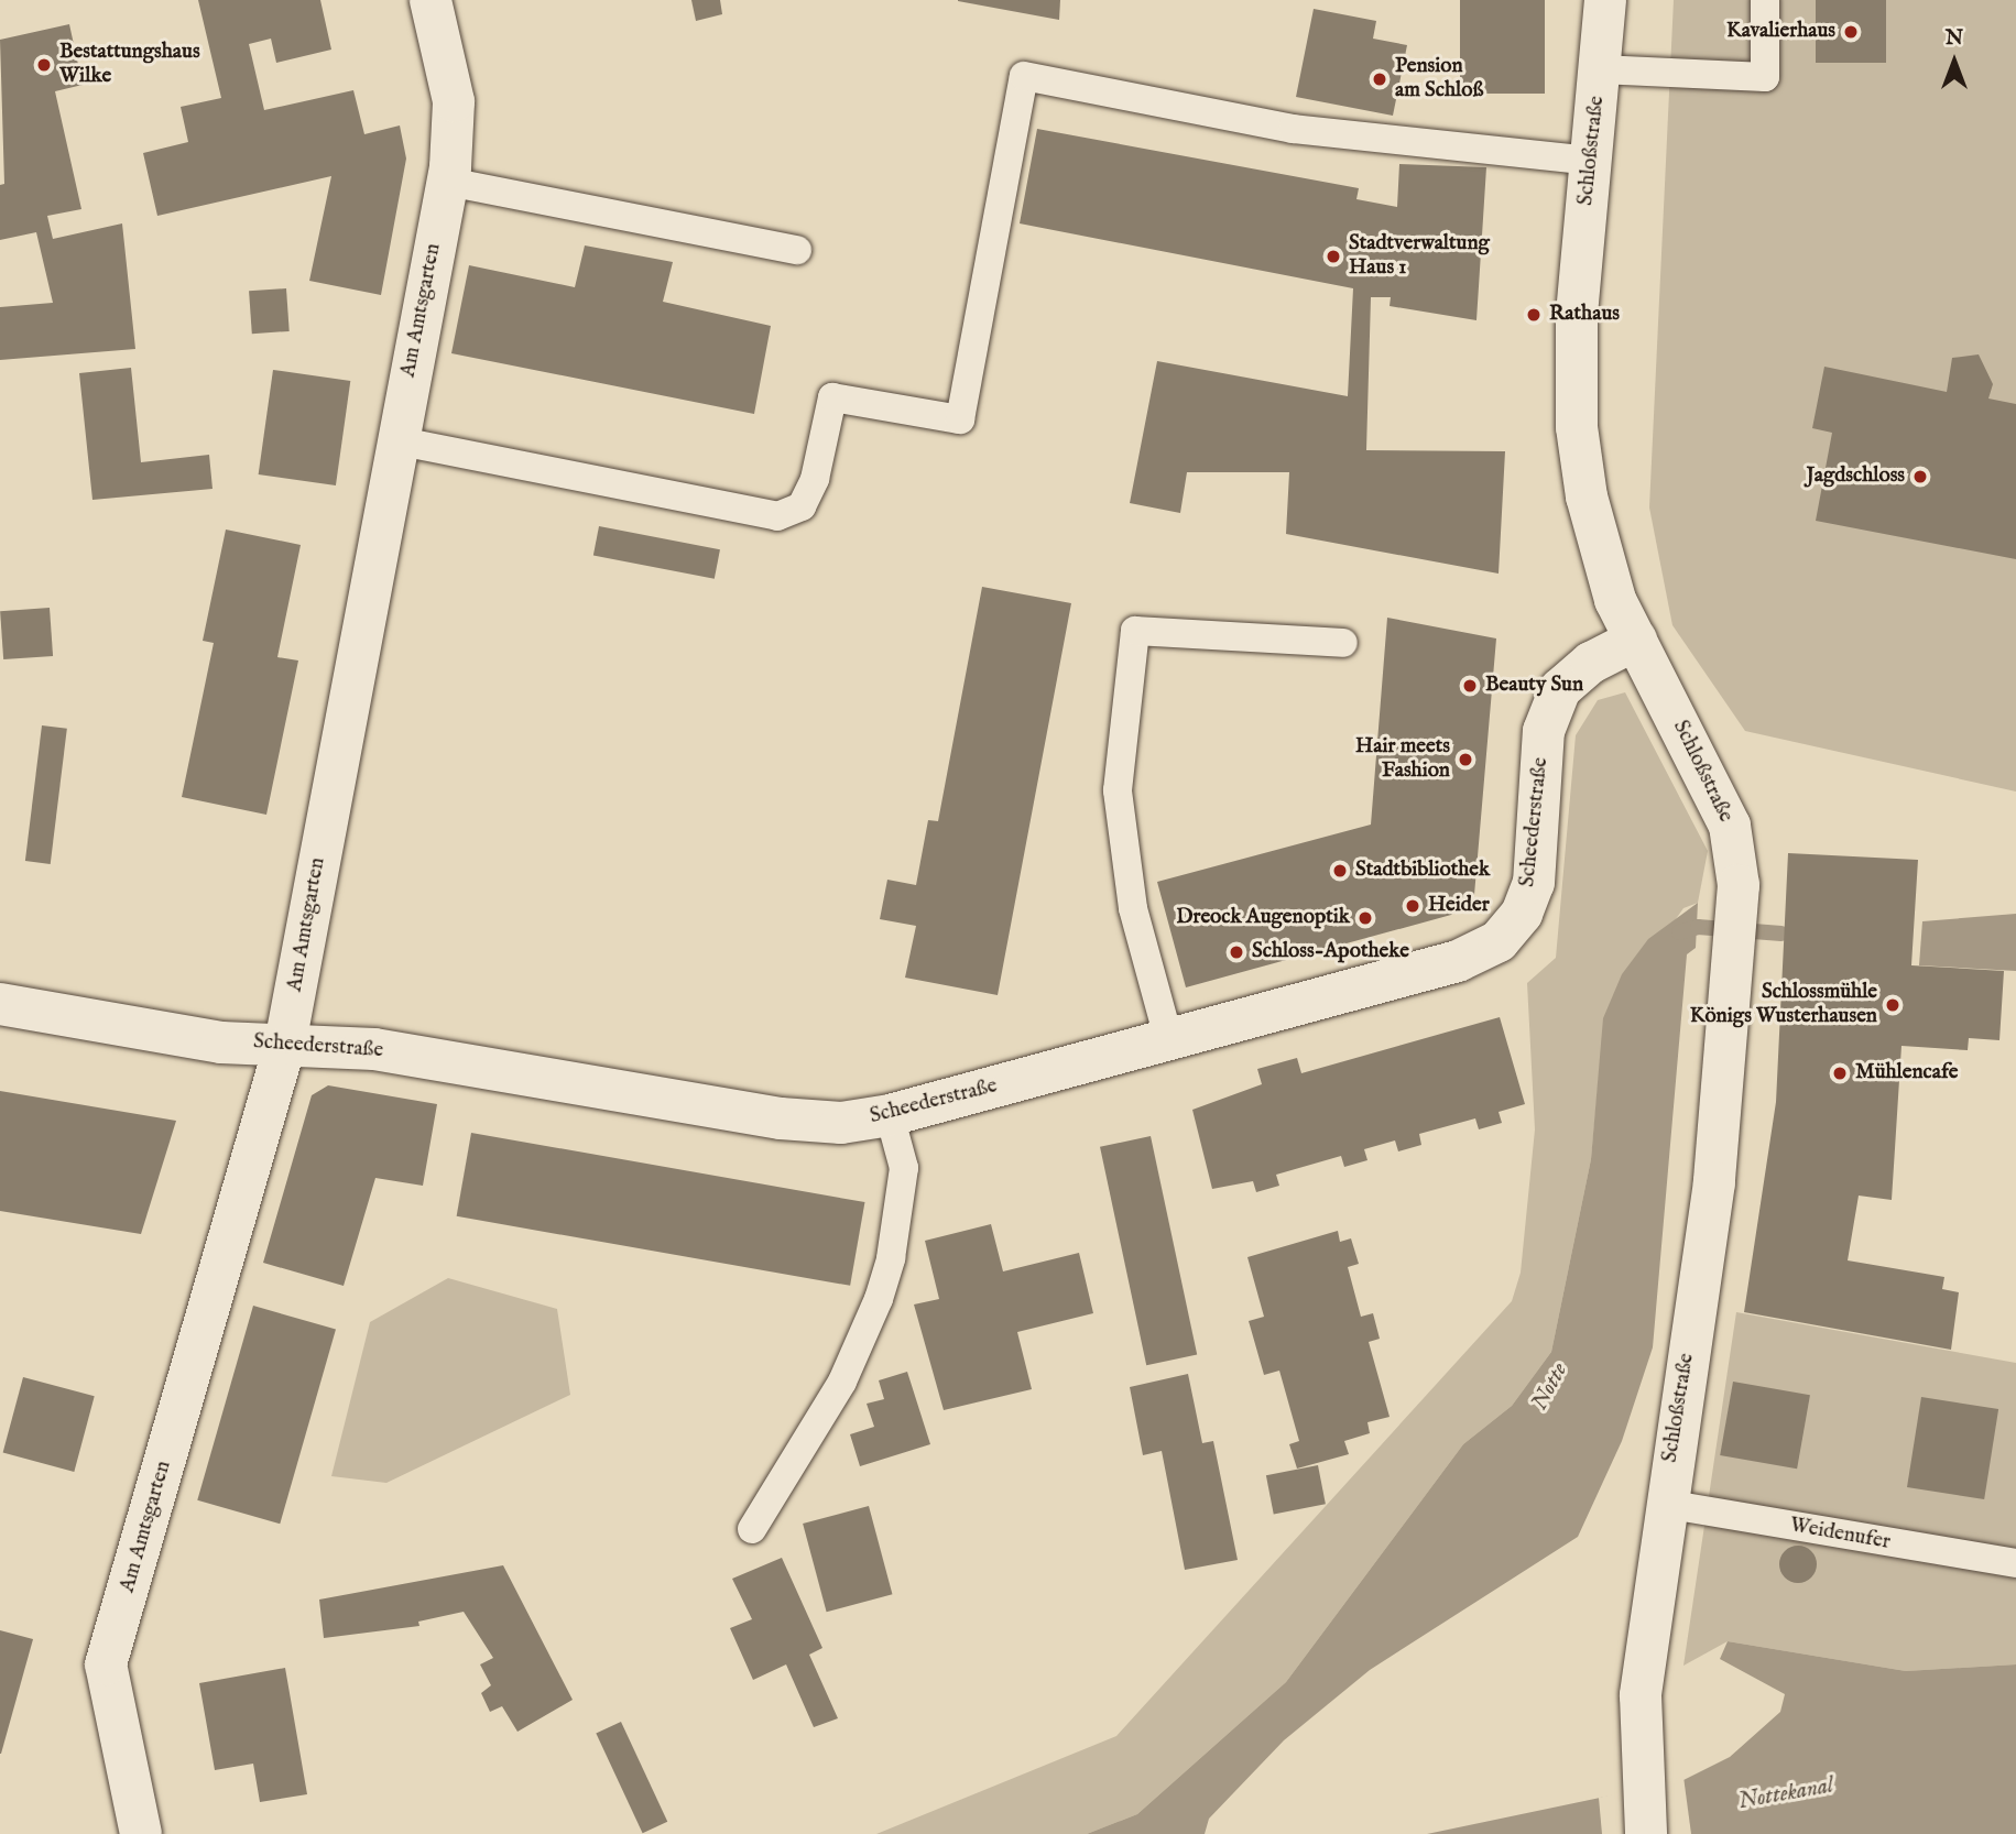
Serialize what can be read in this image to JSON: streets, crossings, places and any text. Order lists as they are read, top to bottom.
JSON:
{
  "streets": {
    "street": ["Schloßstraße", "Am Amtsgarten", "Scheederstraße"],
    "lane": ["Weidenufer"]
  },
  "crossings": [
    ["Schloßstraße", "Scheederstraße"],
    ["Schloßstraße", "Weidenufer"],
    ["Am Amtsgarten", "Scheederstraße"]
  ],
  "water": ["Notte", "Nottekanal"],
  "places": [
    "Kavalierhaus",
    "Bestattungshaus Wilke",
    "Pension am Schloß",
    "Stadtverwaltung Haus 1",
    "Rathaus",
    "Jagdschloss",
    "Beauty Sun",
    "Hair meets Fashion",
    "Stadtbibliothek",
    "Heider",
    "Dreock Augenoptik",
    "Schloss-Apotheke",
    "Schlossmühle Königs Wusterhausen",
    "Mühlencafe"
  ],
  "north": "top"
}
